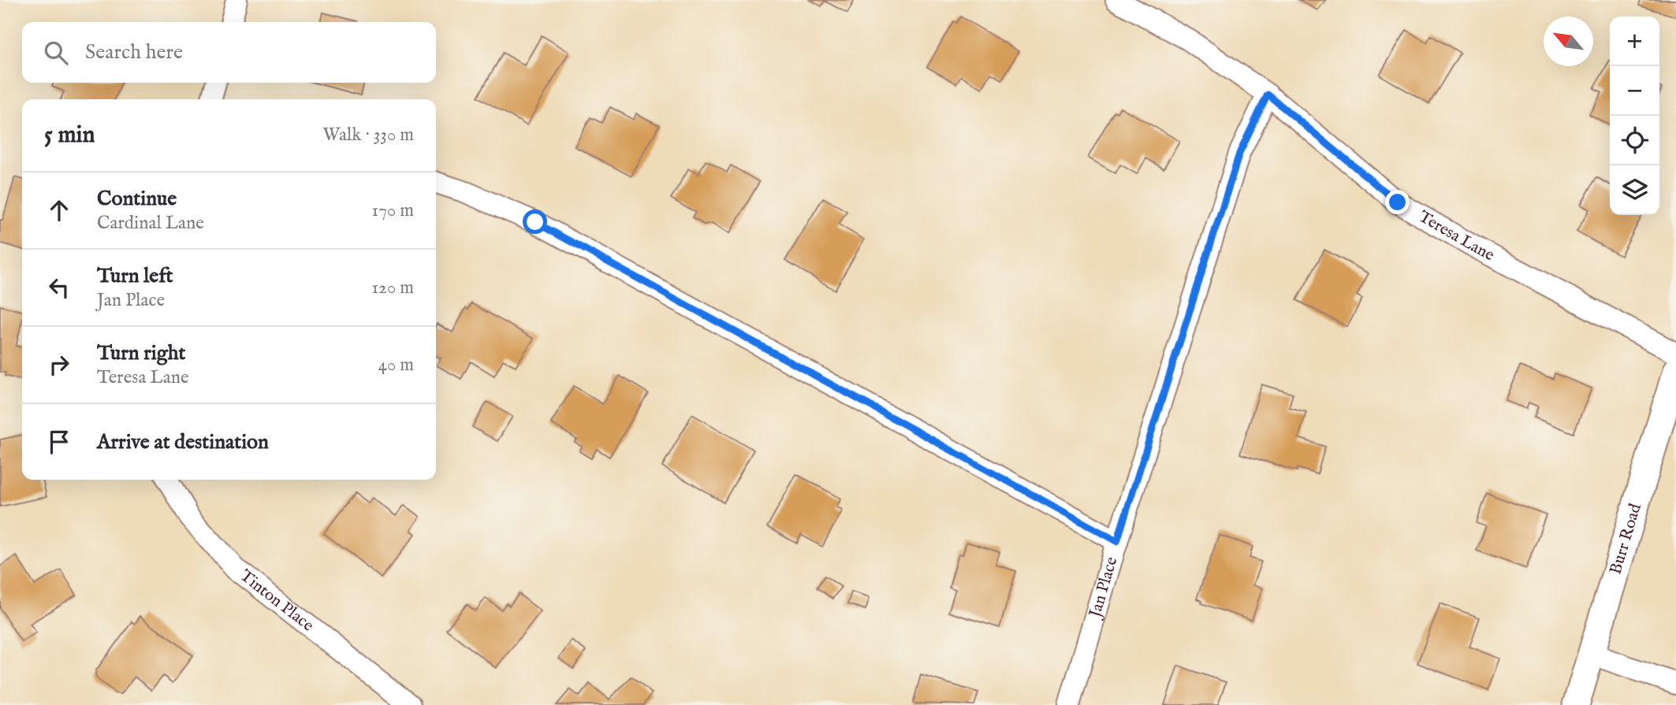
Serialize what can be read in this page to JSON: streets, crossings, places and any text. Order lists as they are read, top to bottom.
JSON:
{
  "streets": {
    "street": [
      "Teresa Lane",
      "Burr Road",
      "Jan Place",
      "Tinton Place"
    ]
  },
  "crossings": [
    ["Teresa Lane", "Jan Place"]
  ],
  "north": "top left",
  "page": {
    "map_buttons": ["+", "−"],
    "search": "Search here",
    "heading": ["5 min", "Walk · 330 m"],
    "list": [
      ["Continue", "Cardinal Lane", "170 m"],
      ["Turn left", "Jan Place", "120 m"],
      ["Turn right", "Teresa Lane", "40 m"],
      "Arrive at destination"
    ]
  }
}
